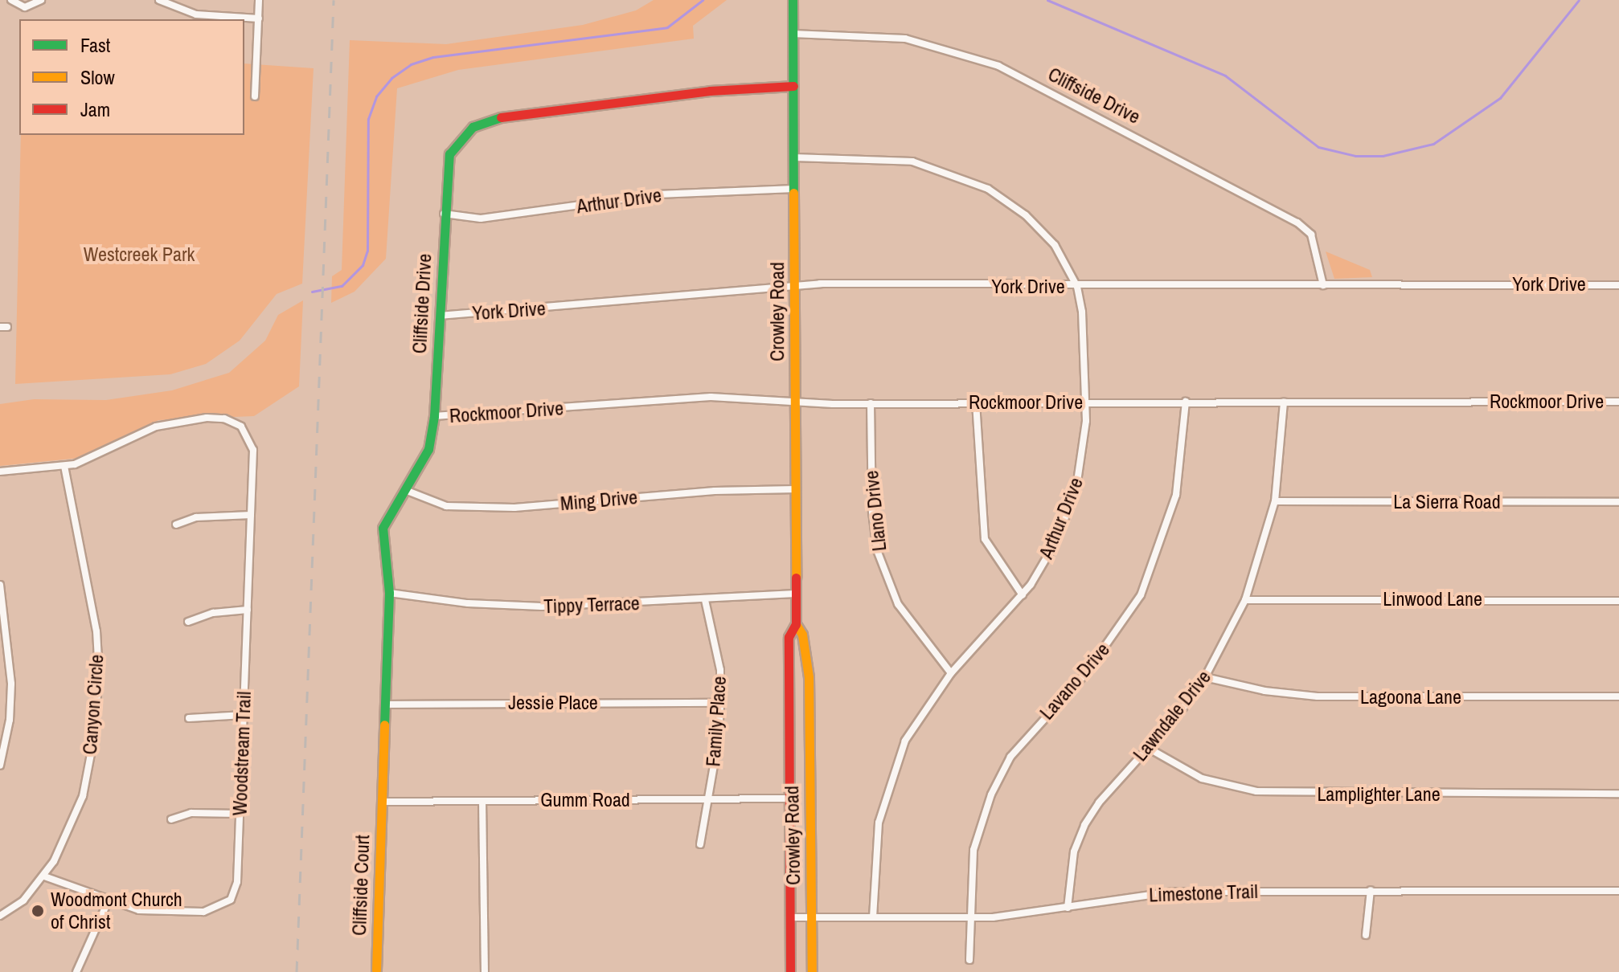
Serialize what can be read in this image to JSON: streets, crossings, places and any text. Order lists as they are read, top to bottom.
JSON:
{
  "streets": {
    "main road": ["Cliffside Drive", "Crowley Road", "Cliffside Court"],
    "street": [
      "Arthur Drive",
      "York Drive",
      "Rockmoor Drive",
      "Ming Drive",
      "La Sierra Road",
      "Llano Drive",
      "Linwood Lane",
      "Tippy Terrace",
      "Lavano Drive",
      "Lagoona Lane",
      "Jessie Place",
      "Canyon Circle",
      "Lawndale Drive",
      "Family Place",
      "Woodstream Trail",
      "Lamplighter Lane",
      "Gumm Road",
      "Limestone Trail"
    ]
  },
  "crossings": [
    ["Cliffside Drive", "Arthur Drive"],
    ["Cliffside Drive", "York Drive"],
    ["Cliffside Drive", "Crowley Road"],
    ["Cliffside Drive", "Rockmoor Drive"],
    ["Cliffside Drive", "Ming Drive"],
    ["Cliffside Drive", "Tippy Terrace"],
    ["Cliffside Drive", "Jessie Place"],
    ["Cliffside Drive", "Gumm Road"],
    ["Cliffside Drive", "Cliffside Court"],
    ["Arthur Drive", "York Drive"],
    ["Arthur Drive", "Crowley Road"],
    ["Arthur Drive", "Rockmoor Drive"],
    ["Arthur Drive", "Llano Drive"],
    ["Arthur Drive", "Limestone Trail"],
    ["York Drive", "Crowley Road"],
    ["Crowley Road", "Rockmoor Drive"],
    ["Crowley Road", "Ming Drive"],
    ["Crowley Road", "Tippy Terrace"],
    ["Crowley Road", "Gumm Road"],
    ["Crowley Road", "Limestone Trail"],
    ["Rockmoor Drive", "Llano Drive"],
    ["Rockmoor Drive", "Lavano Drive"],
    ["Rockmoor Drive", "Lawndale Drive"],
    ["La Sierra Road", "Lawndale Drive"],
    ["Linwood Lane", "Lawndale Drive"],
    ["Tippy Terrace", "Family Place"],
    ["Lavano Drive", "Limestone Trail"],
    ["Lagoona Lane", "Lawndale Drive"],
    ["Jessie Place", "Family Place"],
    ["Canyon Circle", "Woodstream Trail"],
    ["Lawndale Drive", "Lamplighter Lane"],
    ["Lawndale Drive", "Limestone Trail"],
    ["Family Place", "Gumm Road"],
    ["Gumm Road", "Cliffside Court"]
  ],
  "parks": ["Westcreek Park"],
  "places": ["Woodmont Church of Christ"],
  "legend": ["Fast", "Slow", "Jam"]
}
